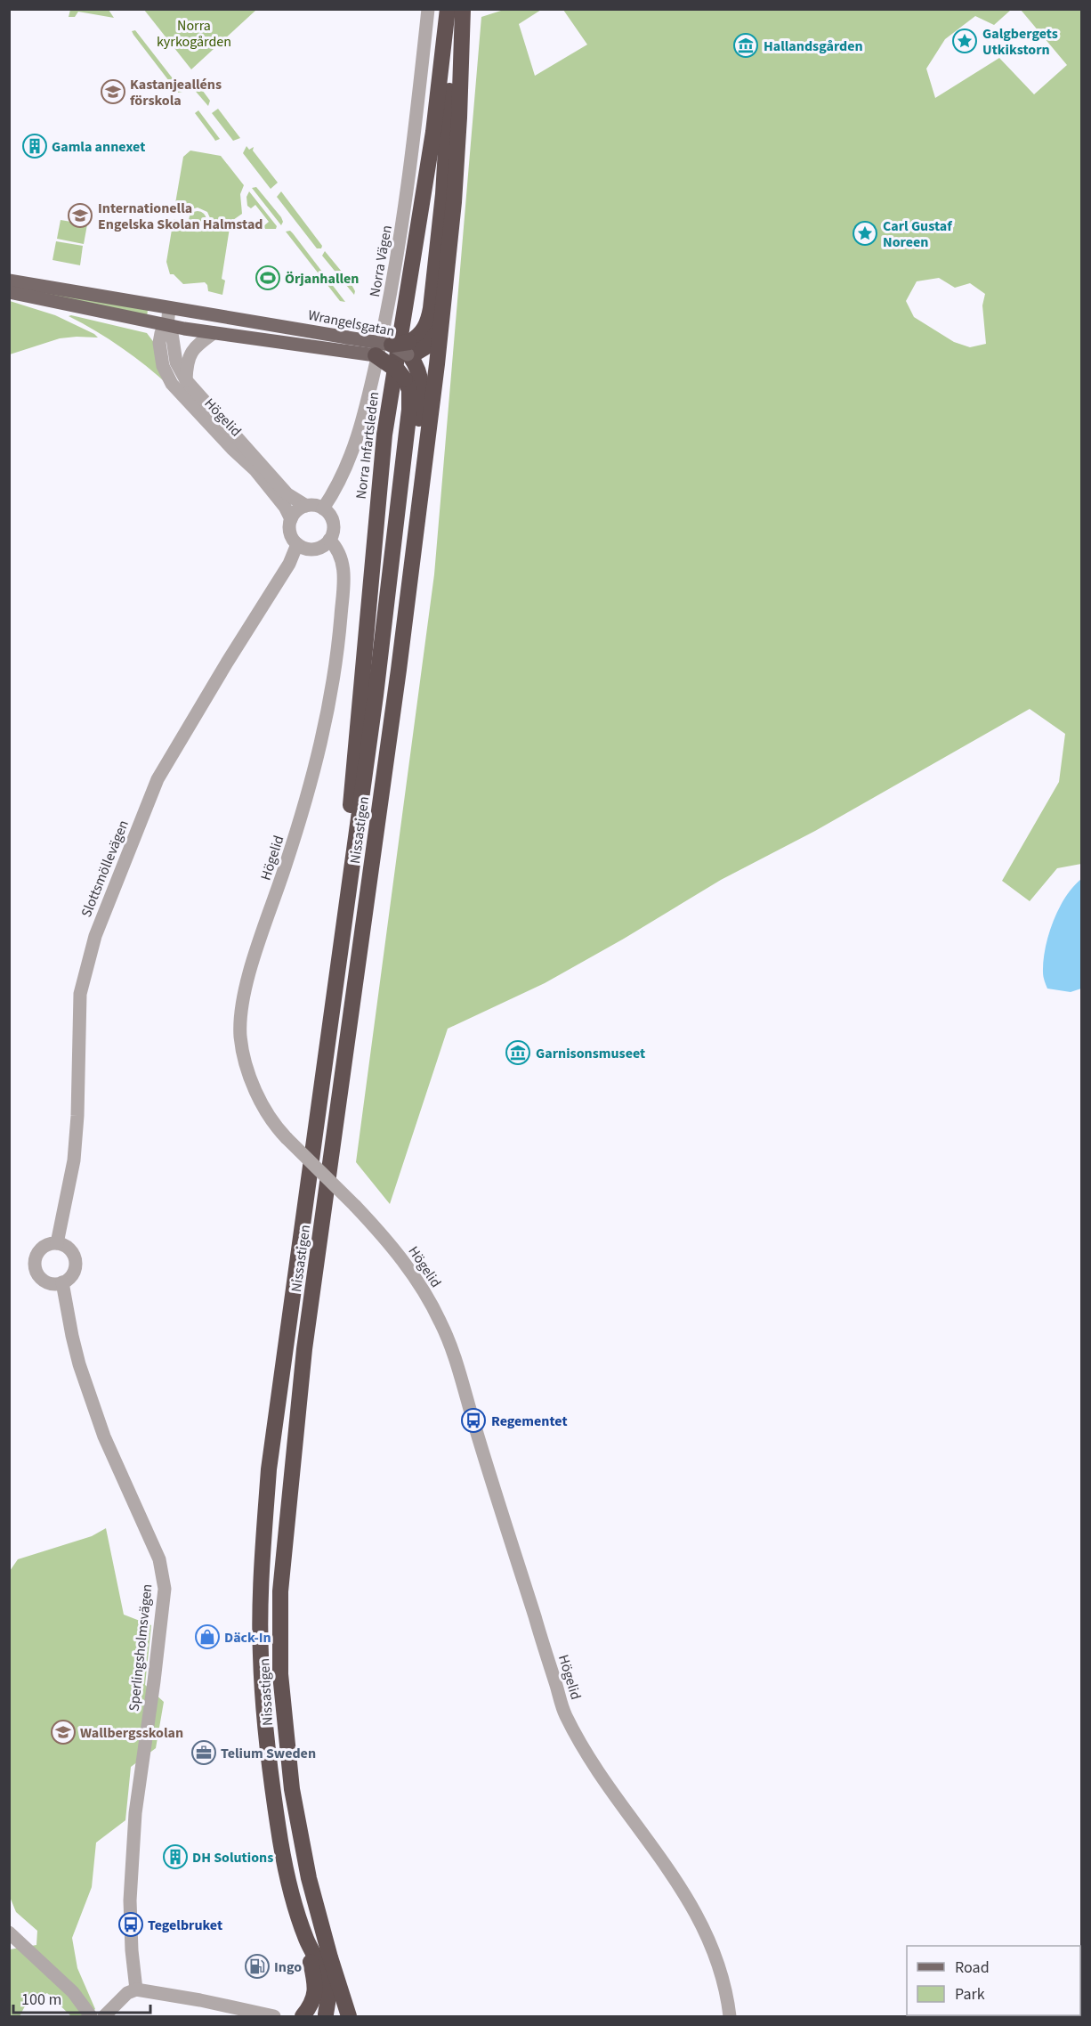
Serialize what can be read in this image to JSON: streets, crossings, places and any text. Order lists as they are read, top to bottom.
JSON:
{
  "streets": {
    "highway": ["Norra Infartsleden", "Nissastigen"],
    "main road": ["Wrangelsgatan"],
    "street": [
      "Norra Vägen",
      "Högelid",
      "Slottsmöllevägen",
      "Sperlingsholmsvägen"
    ]
  },
  "crossings": [
    ["Norra Vägen", "Högelid"],
    ["Norra Vägen", "Slottsmöllevägen"],
    ["Wrangelsgatan", "Högelid"],
    ["Högelid", "Slottsmöllevägen"],
    ["Norra Infartsleden", "Nissastigen"],
    ["Slottsmöllevägen", "Sperlingsholmsvägen"]
  ],
  "parks": ["Norra kyrkogården"],
  "places": {
    "place": ["Galgbergets Utkikstorn", "Carl Gustaf Noreen"],
    "museum": ["Hallandsgården", "Garnisonsmuseet"],
    "school or university": ["Kastanjealléns förskola", "Internationella Engelska Skolan Halmstad", "Wallbergsskolan"],
    "building": ["Gamla annexet", "DH Solutions"],
    "sports": ["Örjanhallen"],
    "bus stop": ["Regementet", "Tegelbruket"],
    "shop": ["Däck-In"],
    "office": ["Telium Sweden"],
    "fuel station": ["Ingo"]
  },
  "legend": ["Road", "Park"],
  "scale_bar": "100 m"
}
